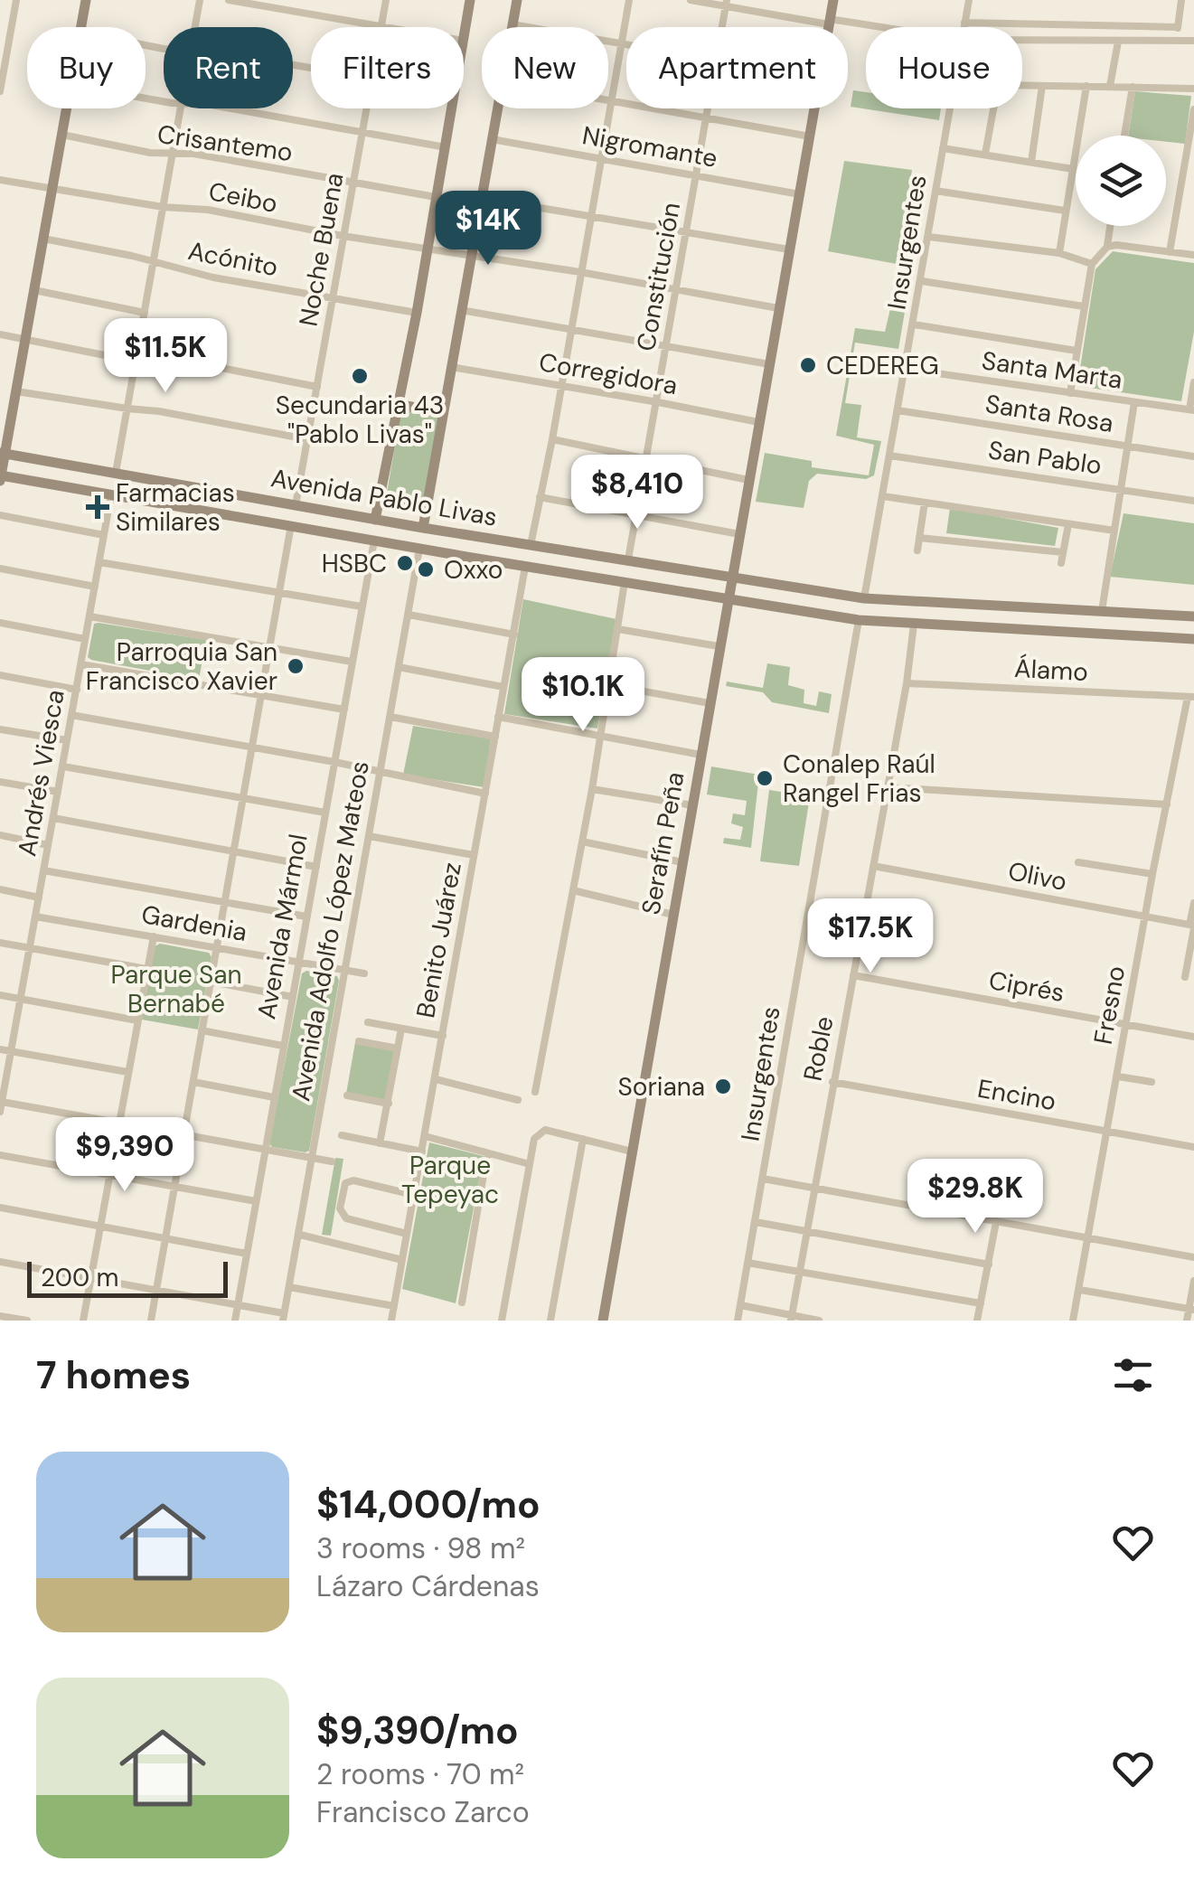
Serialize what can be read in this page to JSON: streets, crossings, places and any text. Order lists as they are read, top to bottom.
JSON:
{
  "streets": {
    "main road": ["Avenida Pablo Livas", "Serafín Peña"],
    "street": [
      "Crisantemo",
      "Nigromante",
      "Ceibo",
      "Insurgentes",
      "Noche Buena",
      "Acónito",
      "Constitución",
      "Santa Marta",
      "Corregidora",
      "Santa Rosa",
      "San Pablo",
      "Álamo",
      "Andrés Viesca",
      "Olivo",
      "Gardenia",
      "Avenida Mármol",
      "Avenida Adolfo López Mateos",
      "Benito Juárez",
      "Ciprés",
      "Fresno",
      "Roble",
      "Encino"
    ]
  },
  "crossings": [
    ["Crisantemo", "Noche Buena"],
    ["Nigromante", "Constitución"],
    ["Nigromante", "Serafín Peña"],
    ["Ceibo", "Noche Buena"],
    ["Ceibo", "Constitución"],
    ["Ceibo", "Serafín Peña"],
    ["Insurgentes", "Santa Marta"],
    ["Insurgentes", "Santa Rosa"],
    ["Insurgentes", "San Pablo"],
    ["Insurgentes", "Avenida Pablo Livas"],
    ["Noche Buena", "Acónito"],
    ["Noche Buena", "Avenida Pablo Livas"],
    ["Constitución", "Corregidora"],
    ["Constitución", "Avenida Pablo Livas"],
    ["Corregidora", "Serafín Peña"],
    ["Avenida Pablo Livas", "Andrés Viesca"],
    ["Avenida Pablo Livas", "Serafín Peña"],
    ["Avenida Pablo Livas", "Avenida Mármol"],
    ["Avenida Pablo Livas", "Avenida Adolfo López Mateos"],
    ["Avenida Pablo Livas", "Benito Juárez"],
    ["Avenida Pablo Livas", "Roble"],
    ["Álamo", "Fresno"],
    ["Álamo", "Roble"],
    ["Andrés Viesca", "Gardenia"],
    ["Olivo", "Fresno"],
    ["Olivo", "Roble"],
    ["Gardenia", "Avenida Mármol"],
    ["Gardenia", "Avenida Adolfo López Mateos"],
    ["Ciprés", "Fresno"],
    ["Ciprés", "Roble"],
    ["Fresno", "Encino"],
    ["Roble", "Encino"]
  ],
  "parks": ["Parque San Bernabé", "Parque Tepeyac"],
  "places": {
    "other": [
      "CEDEREG",
      "Secundaria 43 \"Pablo Livas\"",
      "HSBC",
      "Oxxo",
      "Parroquia San Francisco Xavier",
      "Conalep Raúl Rangel Frias",
      "Soriana"
    ],
    "health": ["Farmacias Similares"]
  },
  "scale_bar": "200 m",
  "page": {
    "chip": [
      "Buy",
      "Rent",
      "Filters",
      "New",
      "Apartment",
      "House"
    ],
    "price": [
      "$14K",
      "$11.5K",
      "$8,410",
      "$10.1K",
      "$17.5K",
      "$9,390",
      "$29.8K"
    ],
    "scale": "200 m",
    "heading": "7 homes",
    "list": [
      {
        "name": "$14,000/mo",
        "note": "3 rooms · 98 m² · Lázaro Cárdenas"
      },
      {
        "name": "$9,390/mo",
        "note": "2 rooms · 70 m² · Francisco Zarco"
      }
    ]
  }
}
